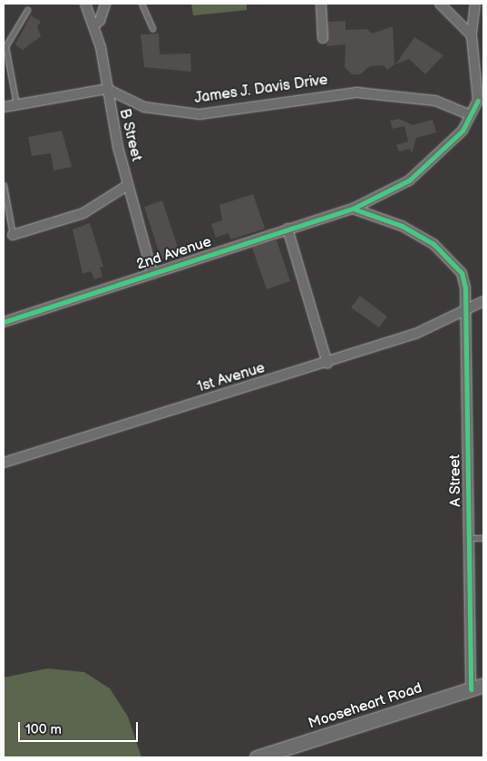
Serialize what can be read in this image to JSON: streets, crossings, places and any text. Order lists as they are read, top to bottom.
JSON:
{
  "streets": {
    "main road": ["Mooseheart Road"],
    "street": [
      "James J. Davis Drive",
      "B Street",
      "2nd Avenue",
      "1st Avenue",
      "A Street"
    ]
  },
  "crossings": [
    ["James J. Davis Drive", "B Street"],
    ["James J. Davis Drive", "2nd Avenue"],
    ["B Street", "2nd Avenue"],
    ["2nd Avenue", "A Street"],
    ["1st Avenue", "A Street"],
    ["A Street", "Mooseheart Road"]
  ],
  "scale_bar": "100 m"
}
